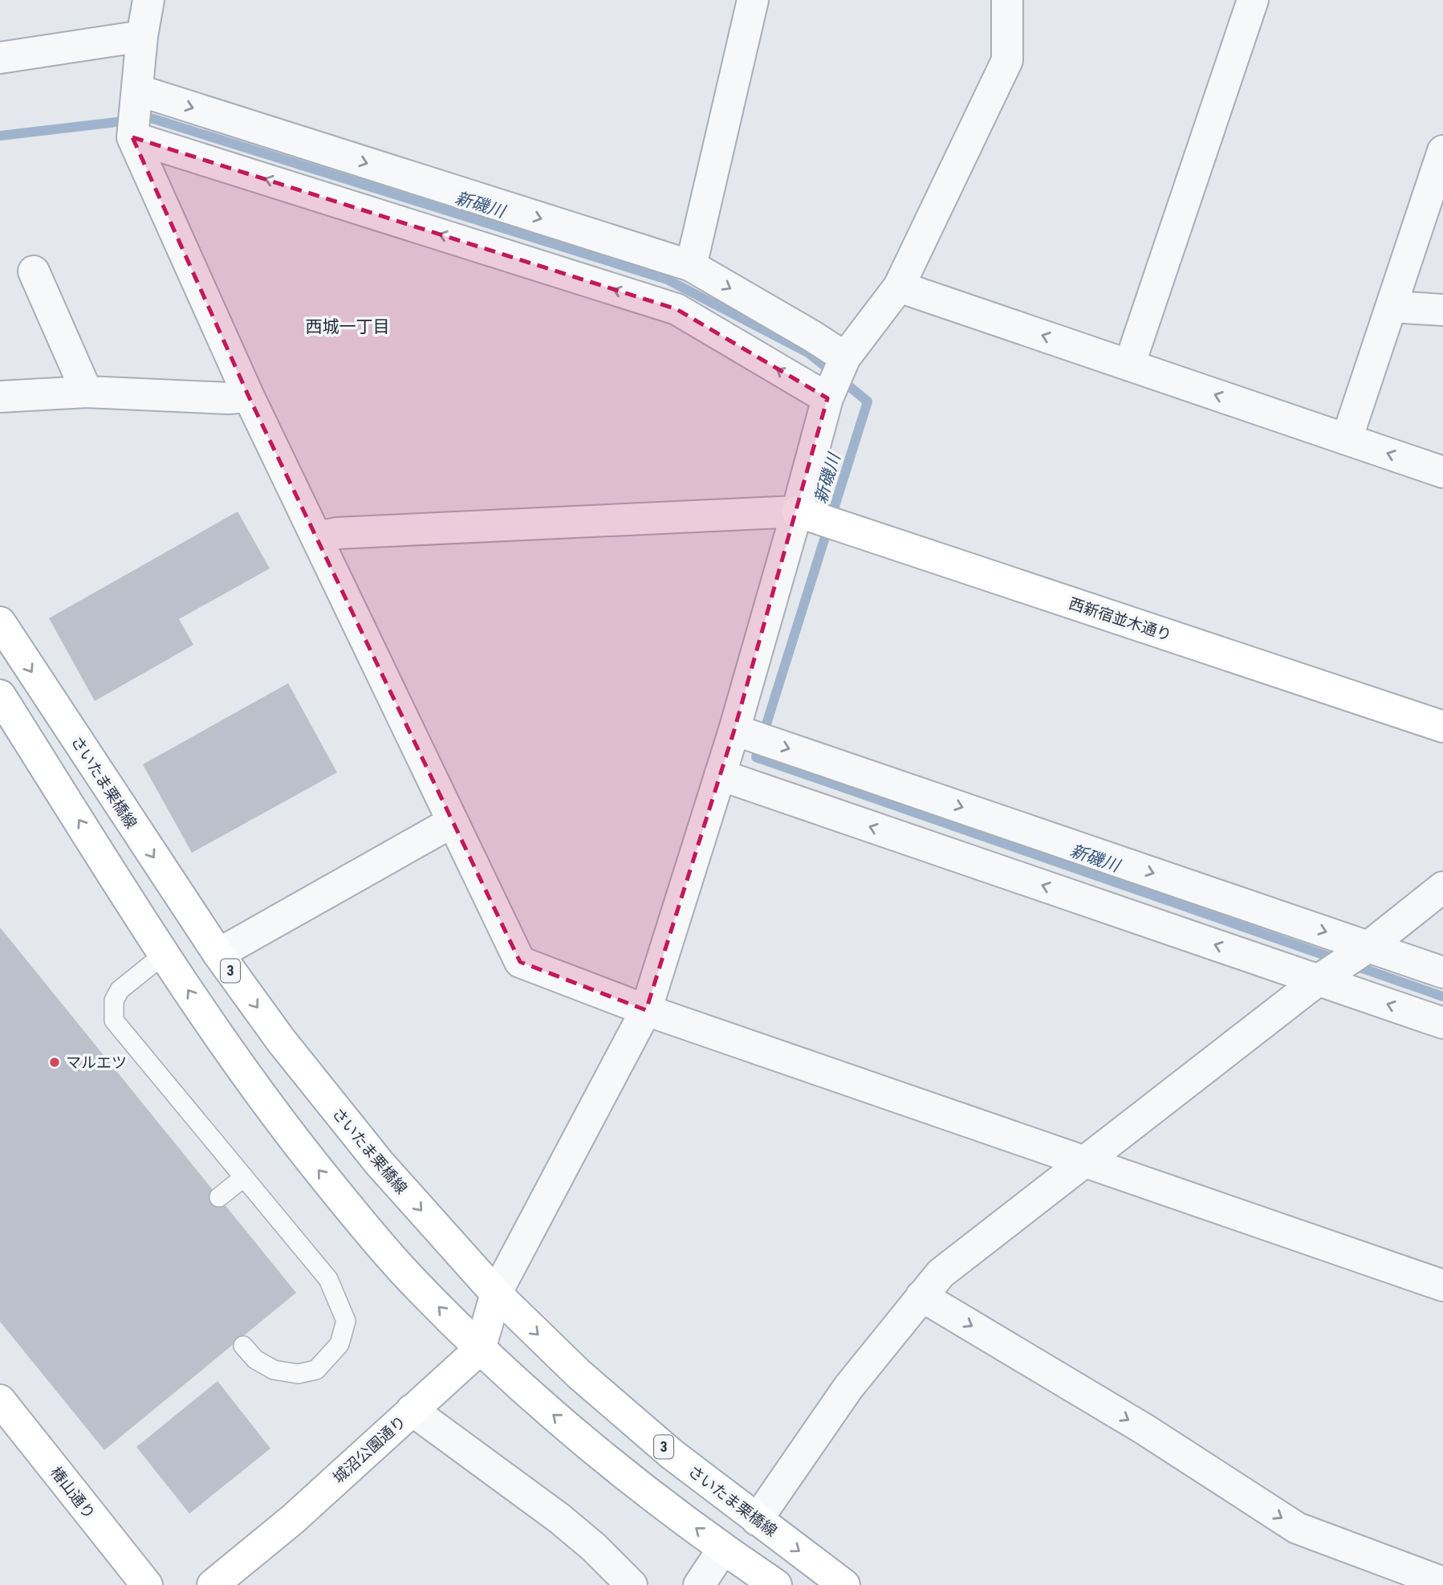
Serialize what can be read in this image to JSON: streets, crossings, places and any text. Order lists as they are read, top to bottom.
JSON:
{
  "streets": {
    "main road": [
      "西新宿並木通り",
      "さいたま栗橋線",
      "3",
      "城沼公園通り",
      "椿山通り"
    ]
  },
  "districts": ["西城一丁目"],
  "water": ["新磯川"],
  "places": ["マルエツ"]
}
